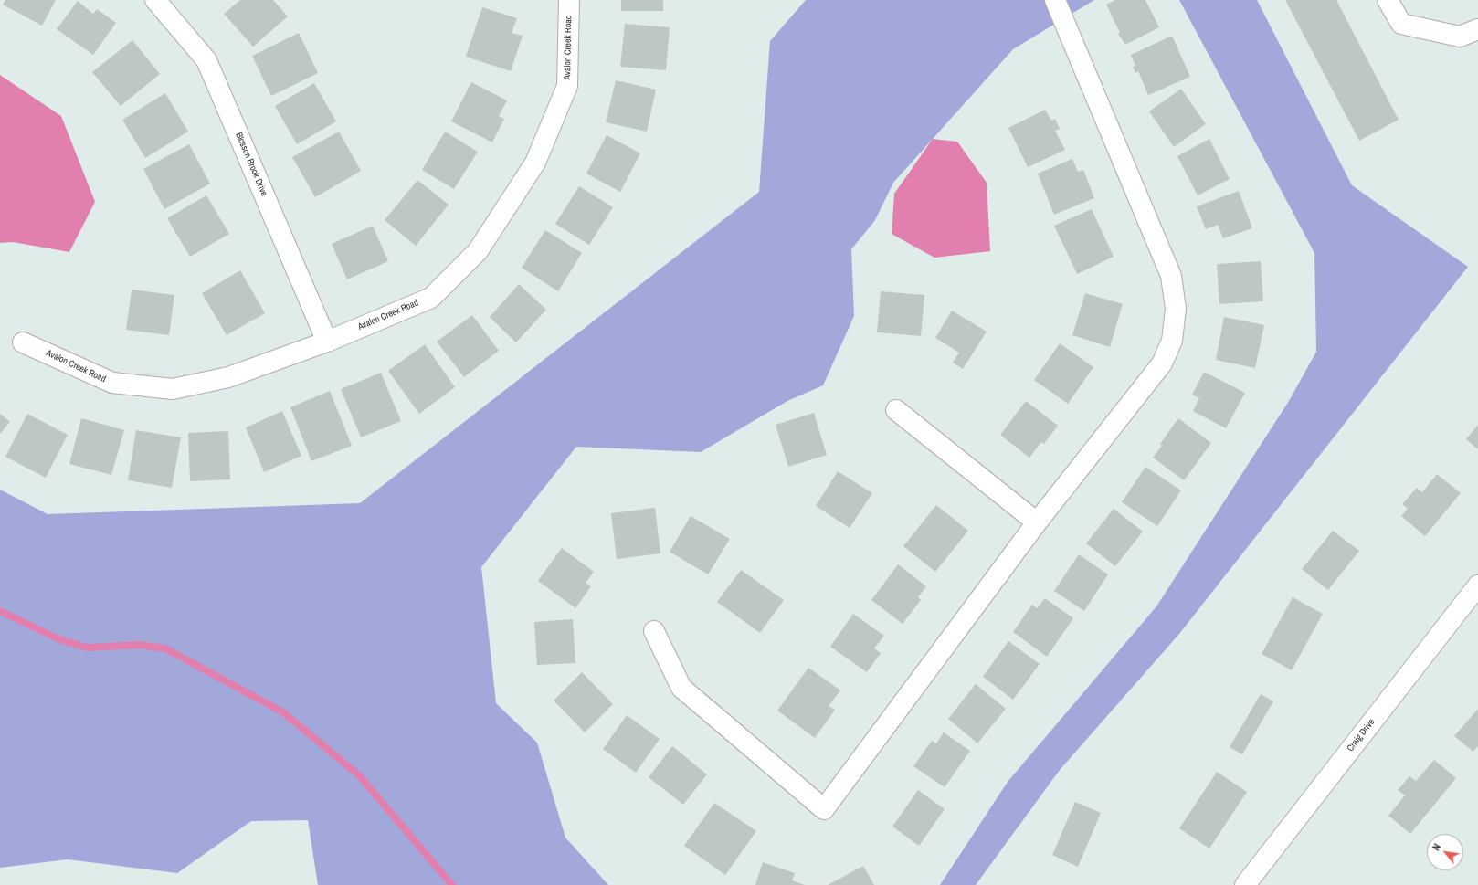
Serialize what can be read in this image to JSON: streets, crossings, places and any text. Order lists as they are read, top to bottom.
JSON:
{
  "streets": {
    "street": ["Avalon Creek Road", "Blosson Brook Drive", "Craig Drive"]
  },
  "crossings": [
    ["Avalon Creek Road", "Blosson Brook Drive"]
  ],
  "north": "top left"
}
